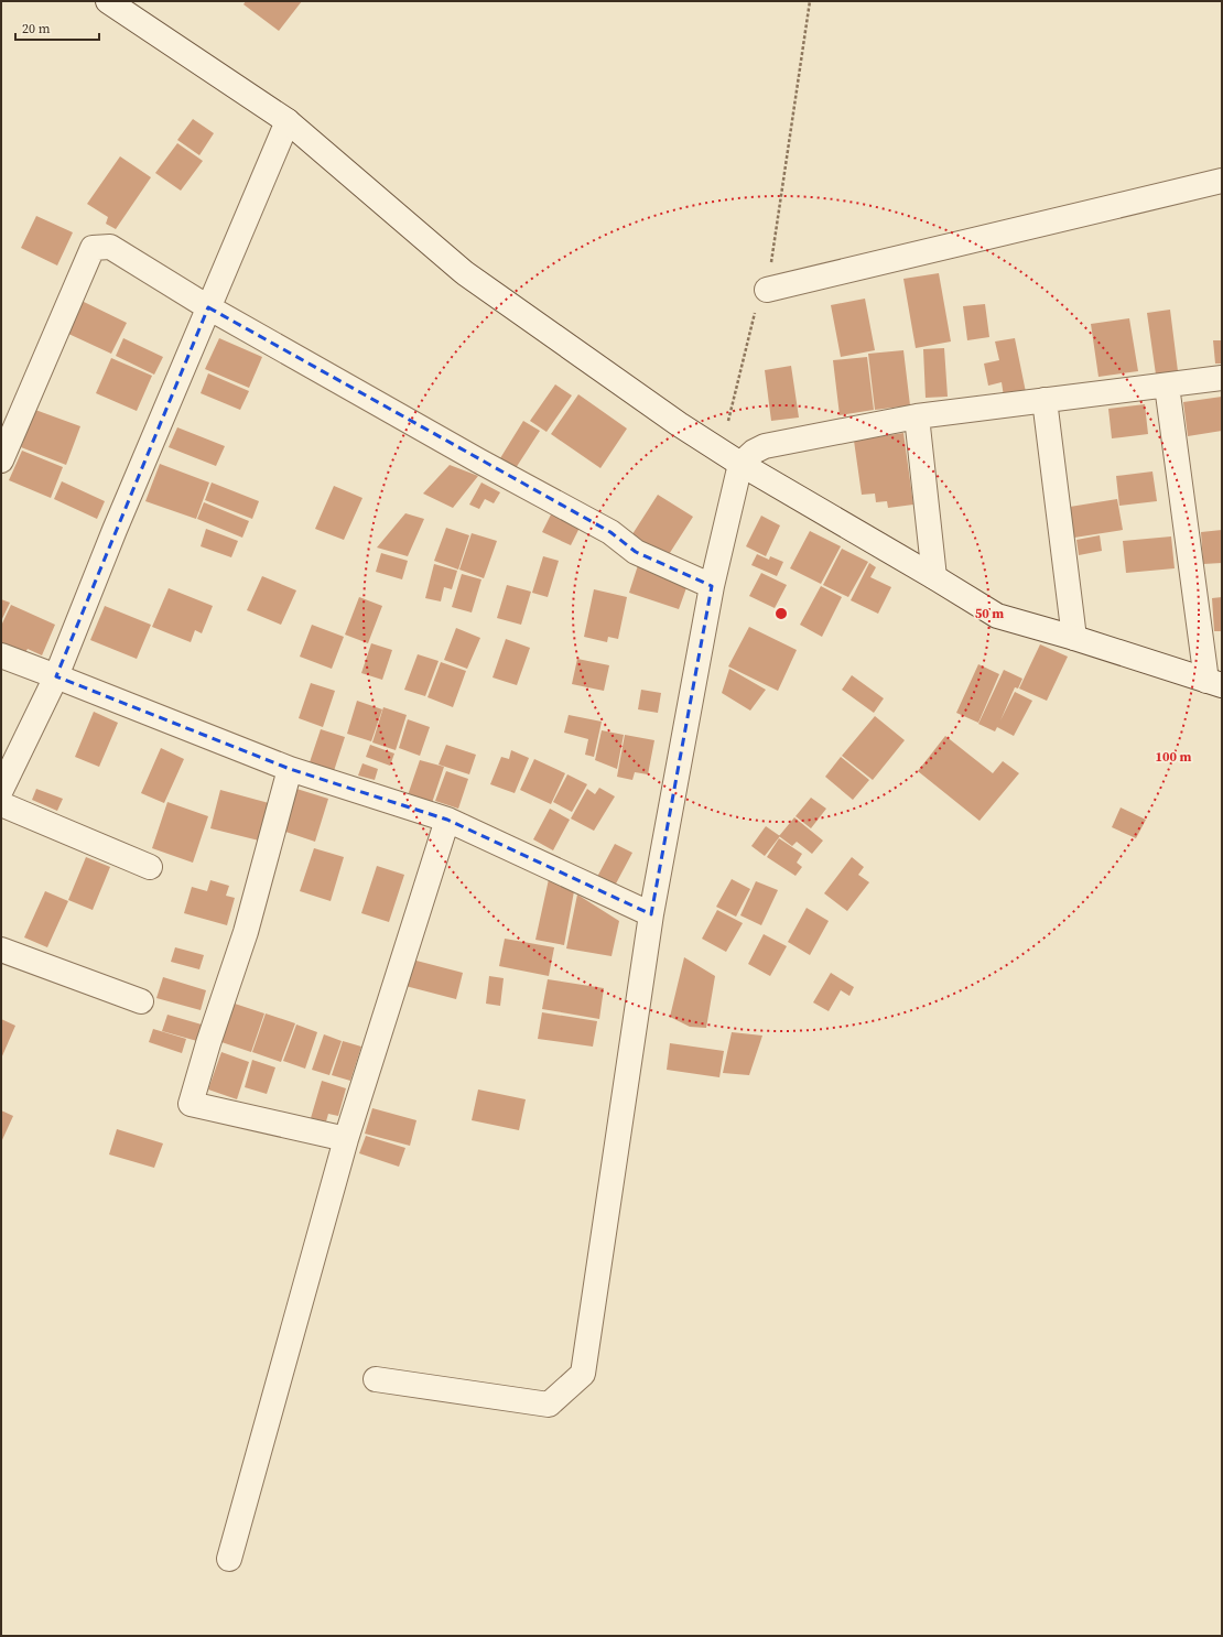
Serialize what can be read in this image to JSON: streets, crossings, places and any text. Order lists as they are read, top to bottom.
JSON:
{
  "scale_bar": "20 m",
  "rings": ["50 m", "100 m"]
}
